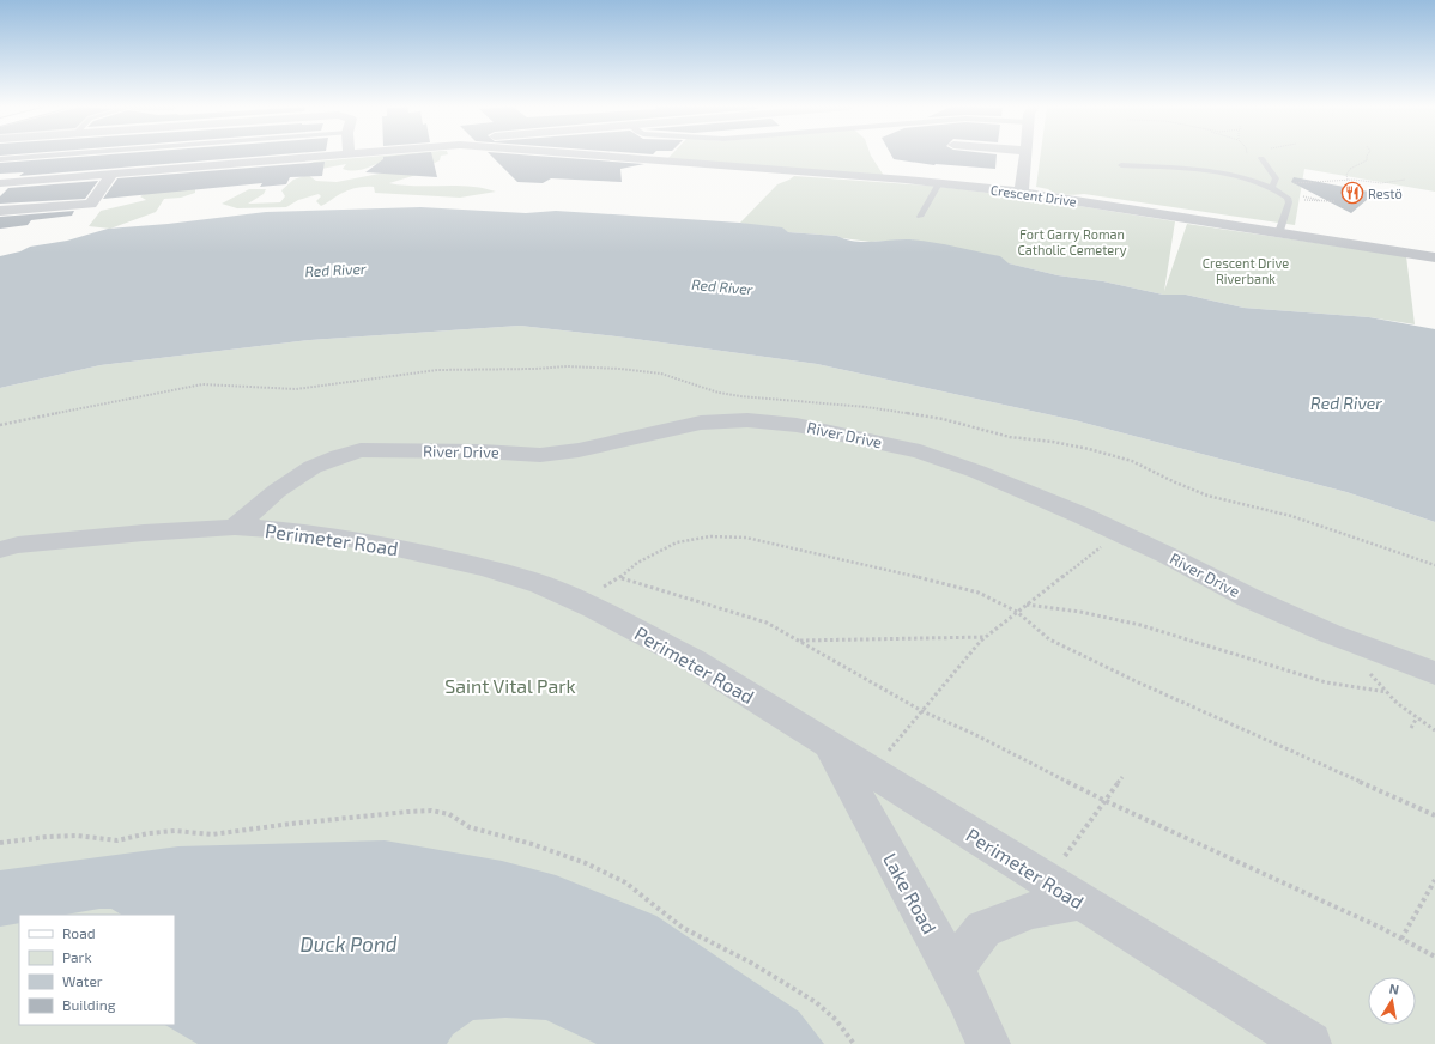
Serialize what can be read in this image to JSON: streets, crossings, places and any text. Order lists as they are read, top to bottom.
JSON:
{
  "streets": {
    "street": [
      "Crescent Drive",
      "River Drive",
      "Perimeter Road",
      "Lake Road"
    ]
  },
  "crossings": [
    ["River Drive", "Perimeter Road"],
    ["Perimeter Road", "Lake Road"]
  ],
  "water": ["Red River", "Duck Pond"],
  "parks": ["Fort Garry Roman Catholic Cemetery", "Crescent Drive Riverbank", "Saint Vital Park"],
  "places": {
    "restaurant": ["Restö"]
  },
  "legend": [
    "Road",
    "Park",
    "Water",
    "Building"
  ],
  "north": "top"
}
